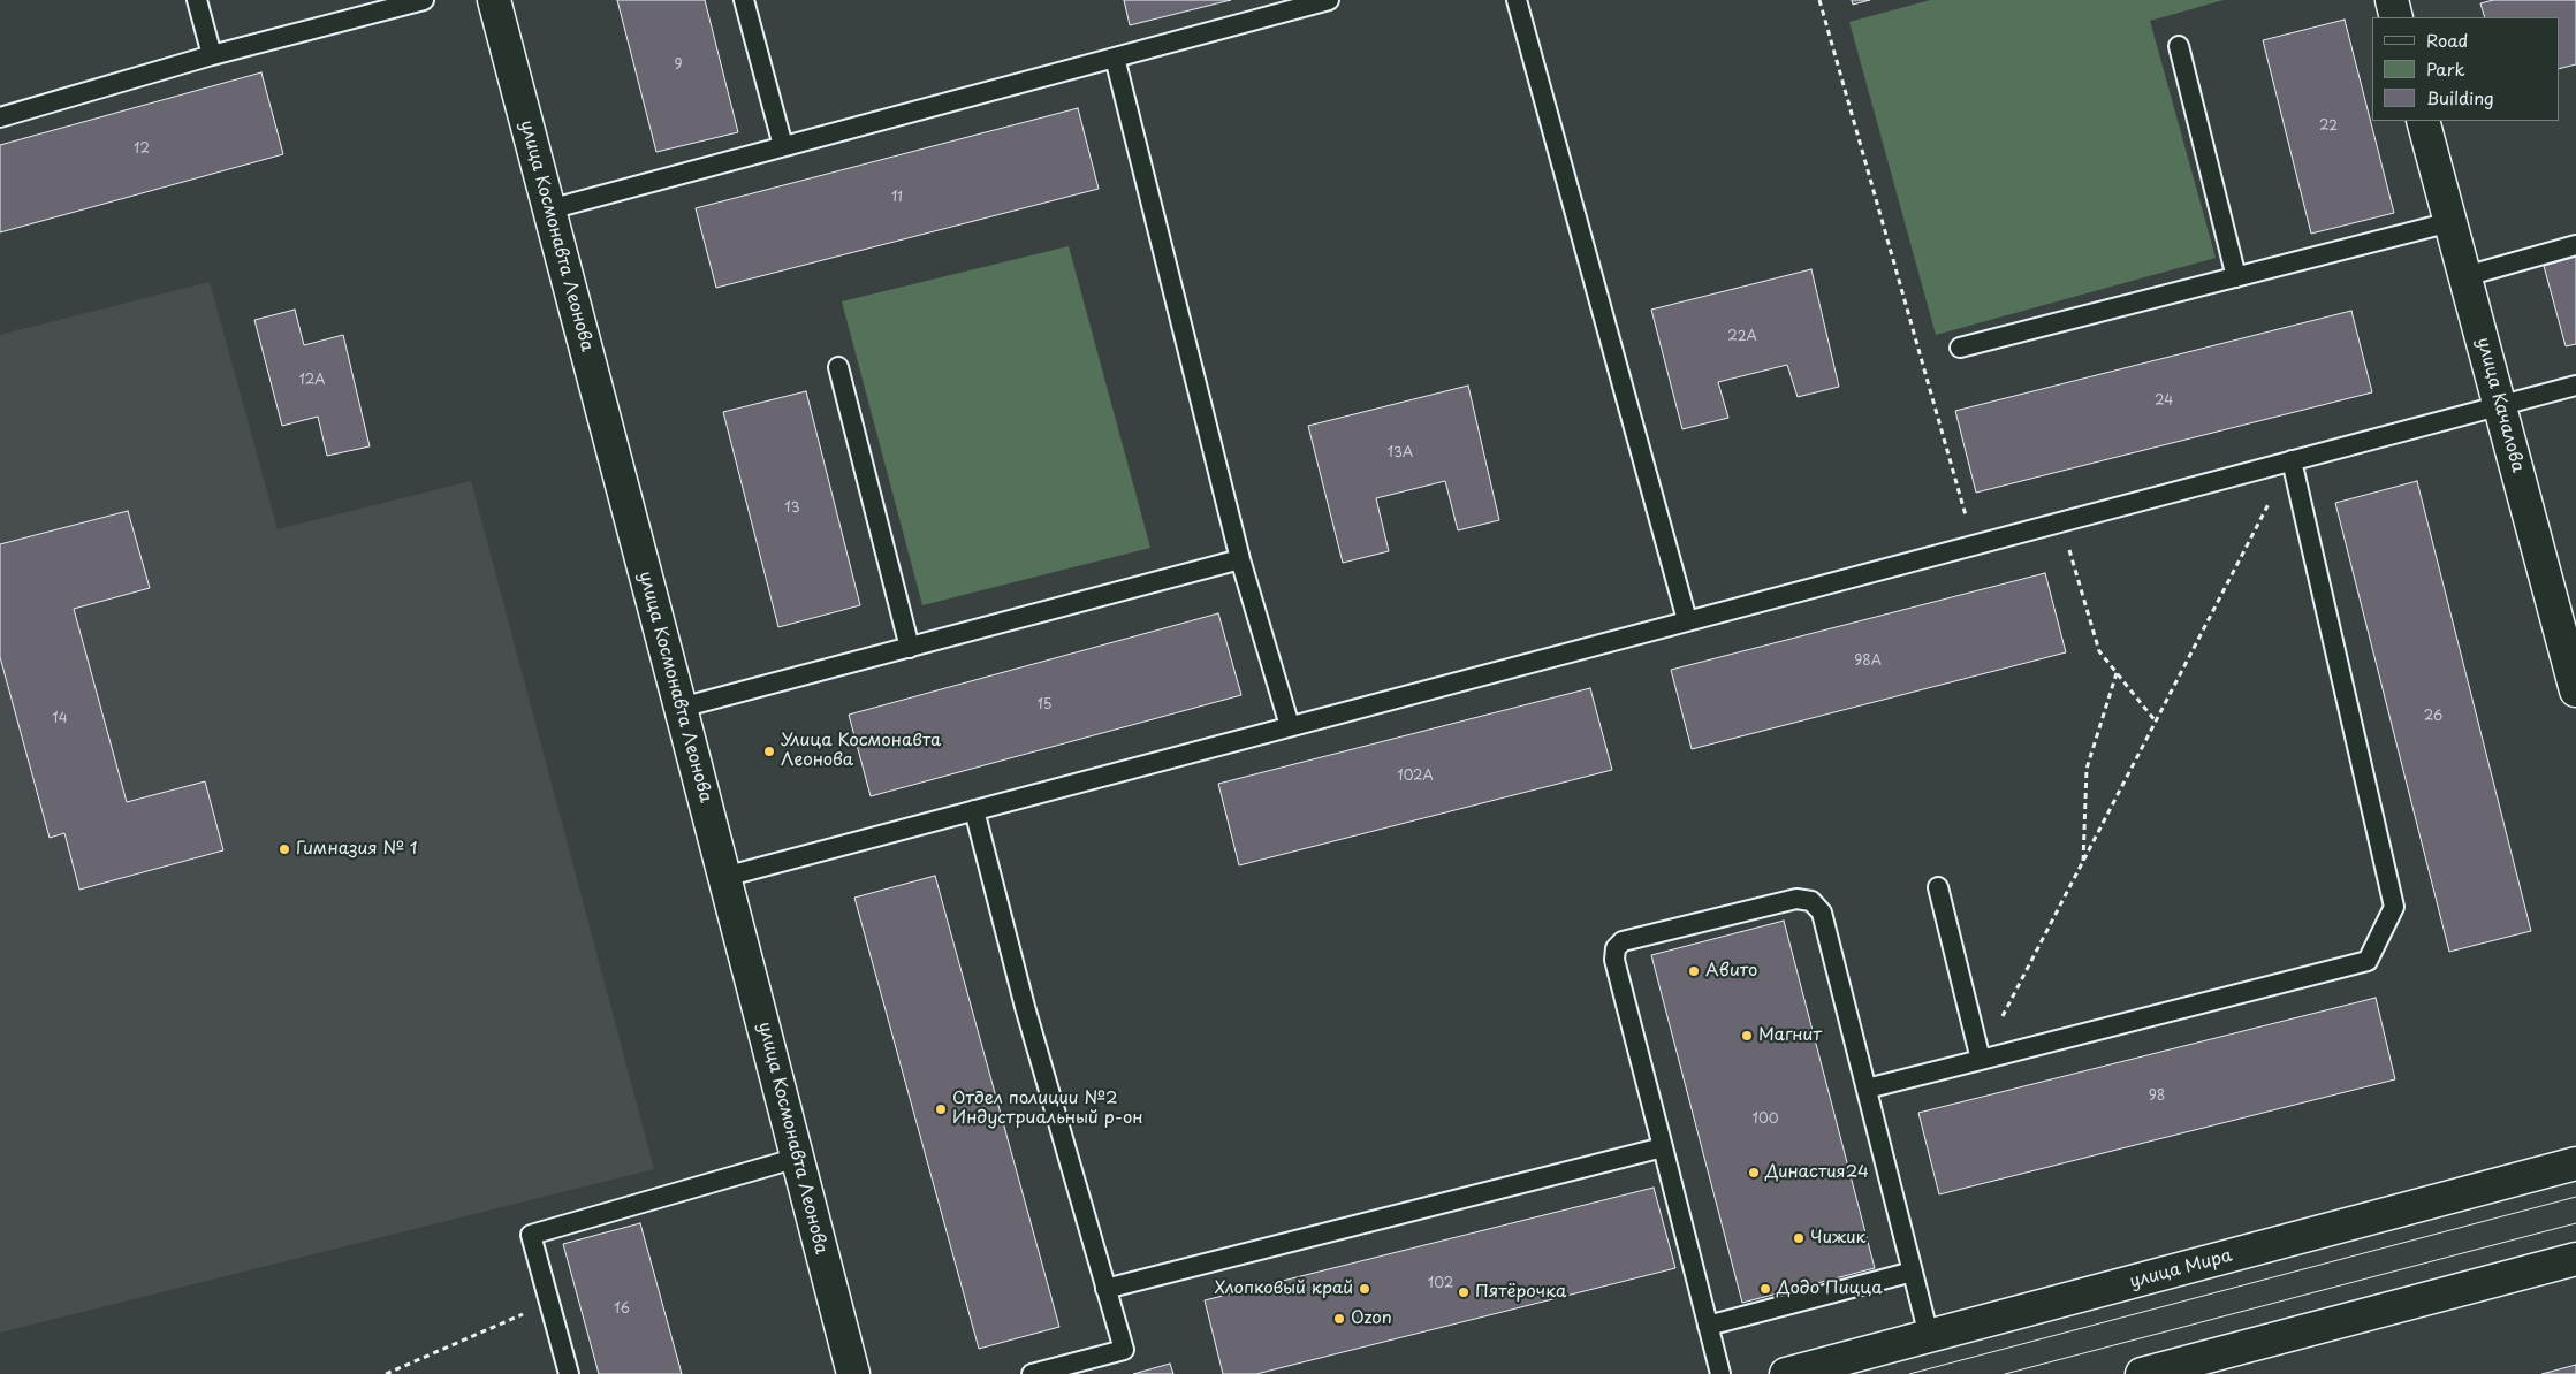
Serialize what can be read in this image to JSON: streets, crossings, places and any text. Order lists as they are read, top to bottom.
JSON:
{
  "streets": {
    "main road": ["улица Космонавта Леонова", "улица Качалова", "улица Мира"]
  },
  "places": [
    "Улица Космонавта Леонова",
    "Гимназия № 1",
    "Авито",
    "Магнит",
    "Отдел полиции №2 Индустриальный р-он",
    "Династия24",
    "Чижик",
    "Хлопковый край",
    "Додо Пицца",
    "Пятёрочка",
    "Ozon"
  ],
  "house_numbers": [
    "9",
    "22",
    "12",
    "11",
    "22А",
    "12А",
    "24",
    "13А",
    "13",
    "98А",
    "15",
    "26",
    "14",
    "102А",
    "98",
    "100",
    "102",
    "16"
  ],
  "legend": ["Road", "Park", "Building"]
}
